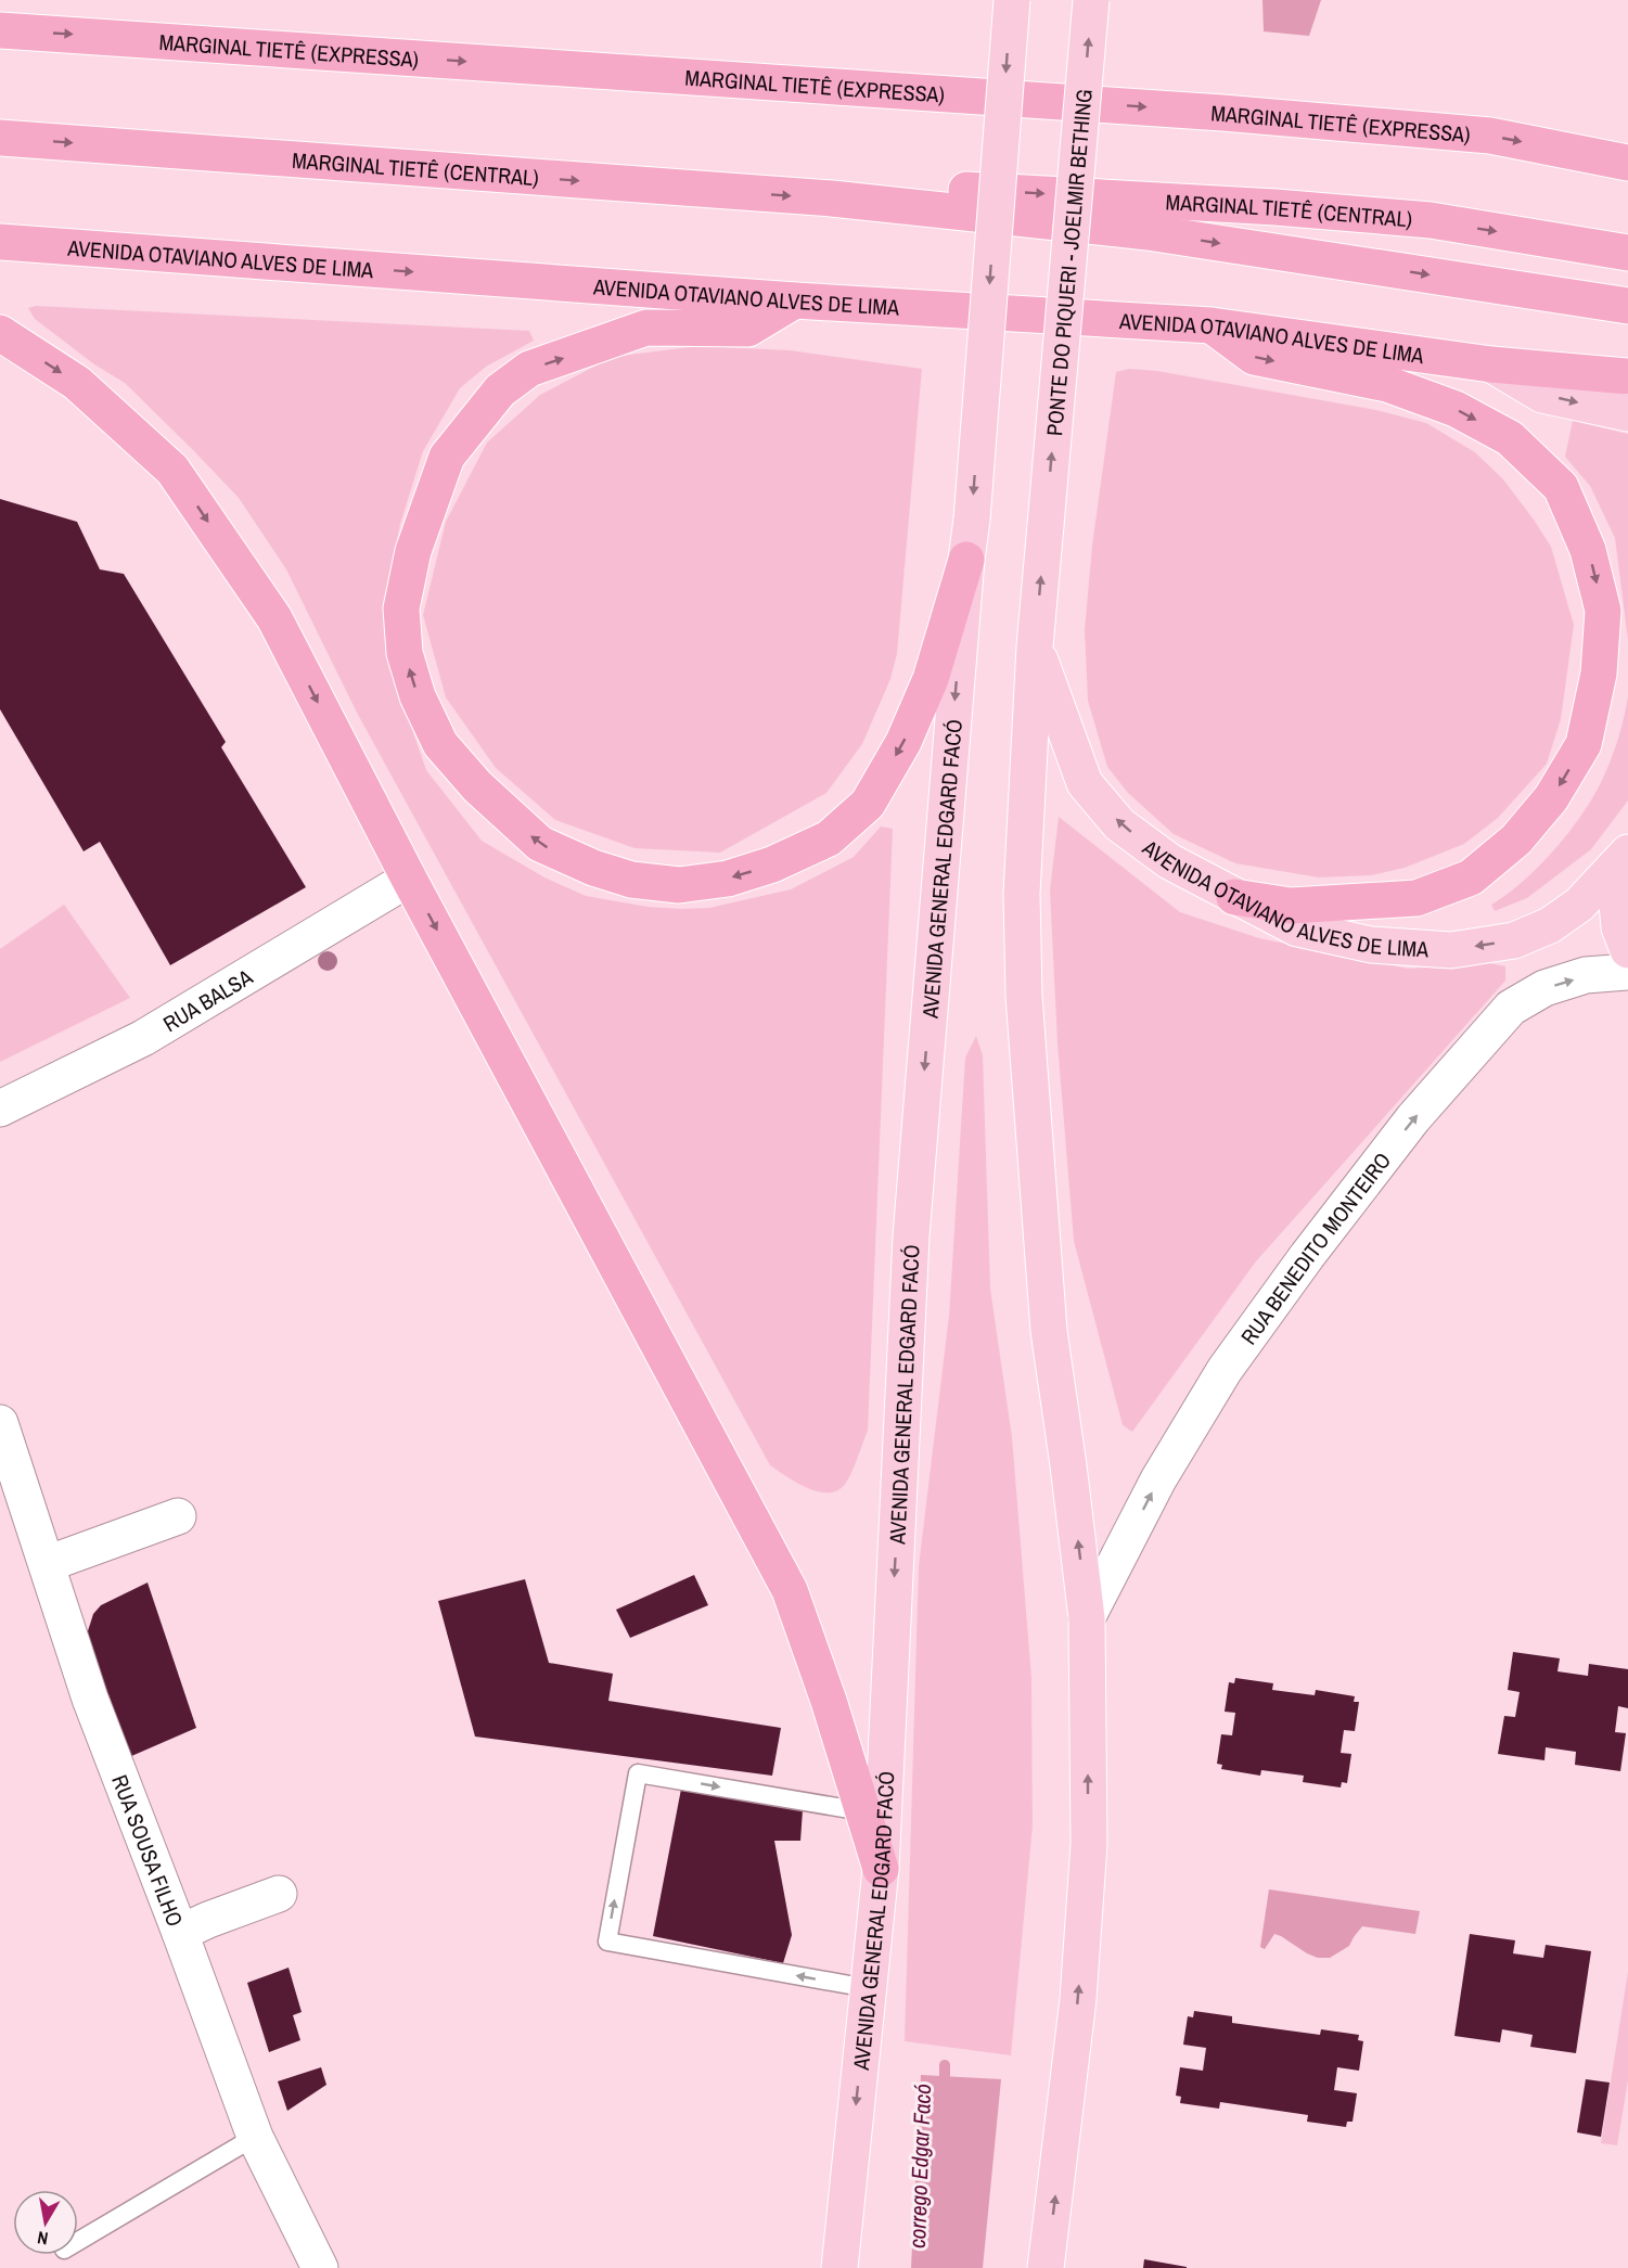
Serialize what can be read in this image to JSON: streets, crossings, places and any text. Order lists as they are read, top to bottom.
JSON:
{
  "streets": {
    "highway": ["MARGINAL TIETÊ (EXPRESSA)", "MARGINAL TIETÊ (CENTRAL)", "AVENIDA OTAVIANO ALVES DE LIMA"],
    "main road": ["PONTE DO PIQUERI - JOELMIR BETHING", "AVENIDA GENERAL EDGARD FACÓ"],
    "street": ["RUA BALSA", "RUA BENEDITO MONTEIRO", "RUA SOUSA FILHO"]
  },
  "crossings": [
    ["AVENIDA OTAVIANO ALVES DE LIMA", "PONTE DO PIQUERI - JOELMIR BETHING"]
  ],
  "one_way": ["PONTE DO PIQUERI - JOELMIR BETHING", "RUA BENEDITO MONTEIRO"],
  "water": ["corrego Edgar Facó"],
  "north": "bottom"
}
